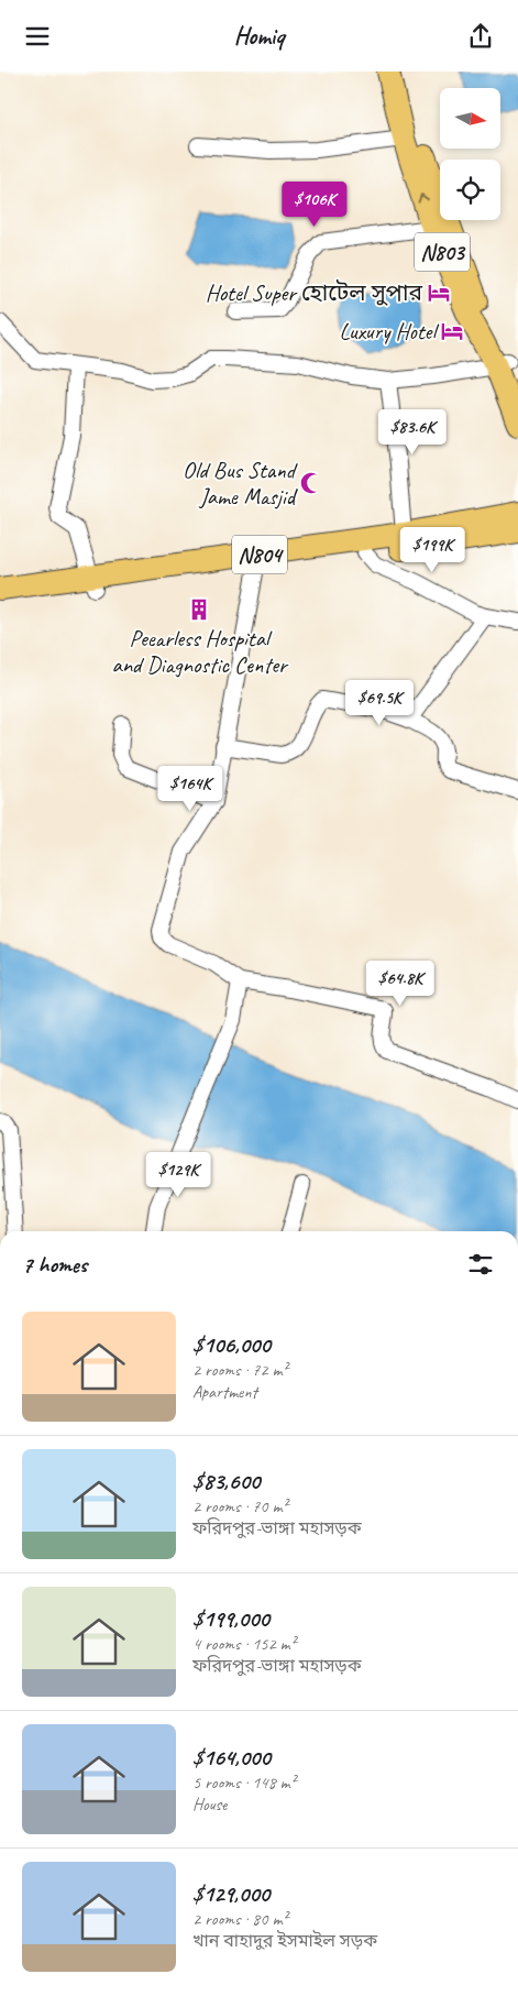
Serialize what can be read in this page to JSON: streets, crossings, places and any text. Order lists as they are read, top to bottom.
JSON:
{
  "streets": {
    "highway": ["N803", "N804"]
  },
  "places": {
    "hotel": ["Hotel Super হোটেল সুপার", "Luxury Hotel"],
    "mosque": ["Old Bus Stand Jame Masjid"],
    "building": ["Peearless Hospital and Diagnostic Center"]
  },
  "north": "right",
  "page": {
    "header": "Homiq",
    "price": [
      "$106K",
      "$83.6K",
      "$199K",
      "$69.5K",
      "$164K",
      "$64.8K",
      "$129K"
    ],
    "heading": "7 homes",
    "list": [
      {
        "name": "$106,000",
        "note": "2 rooms · 72 m² · Apartment"
      },
      {
        "name": "$83,600",
        "note": "2 rooms · 70 m² · ফরিদপুর-ভাঙ্গা মহাসড়ক"
      },
      {
        "name": "$199,000",
        "note": "4 rooms · 152 m² · ফরিদপুর-ভাঙ্গা মহাসড়ক"
      },
      {
        "name": "$164,000",
        "note": "5 rooms · 148 m² · House"
      },
      {
        "name": "$129,000",
        "note": "2 rooms · 80 m² · খান বাহাদুর ইসমাইল সড়ক"
      }
    ]
  }
}
